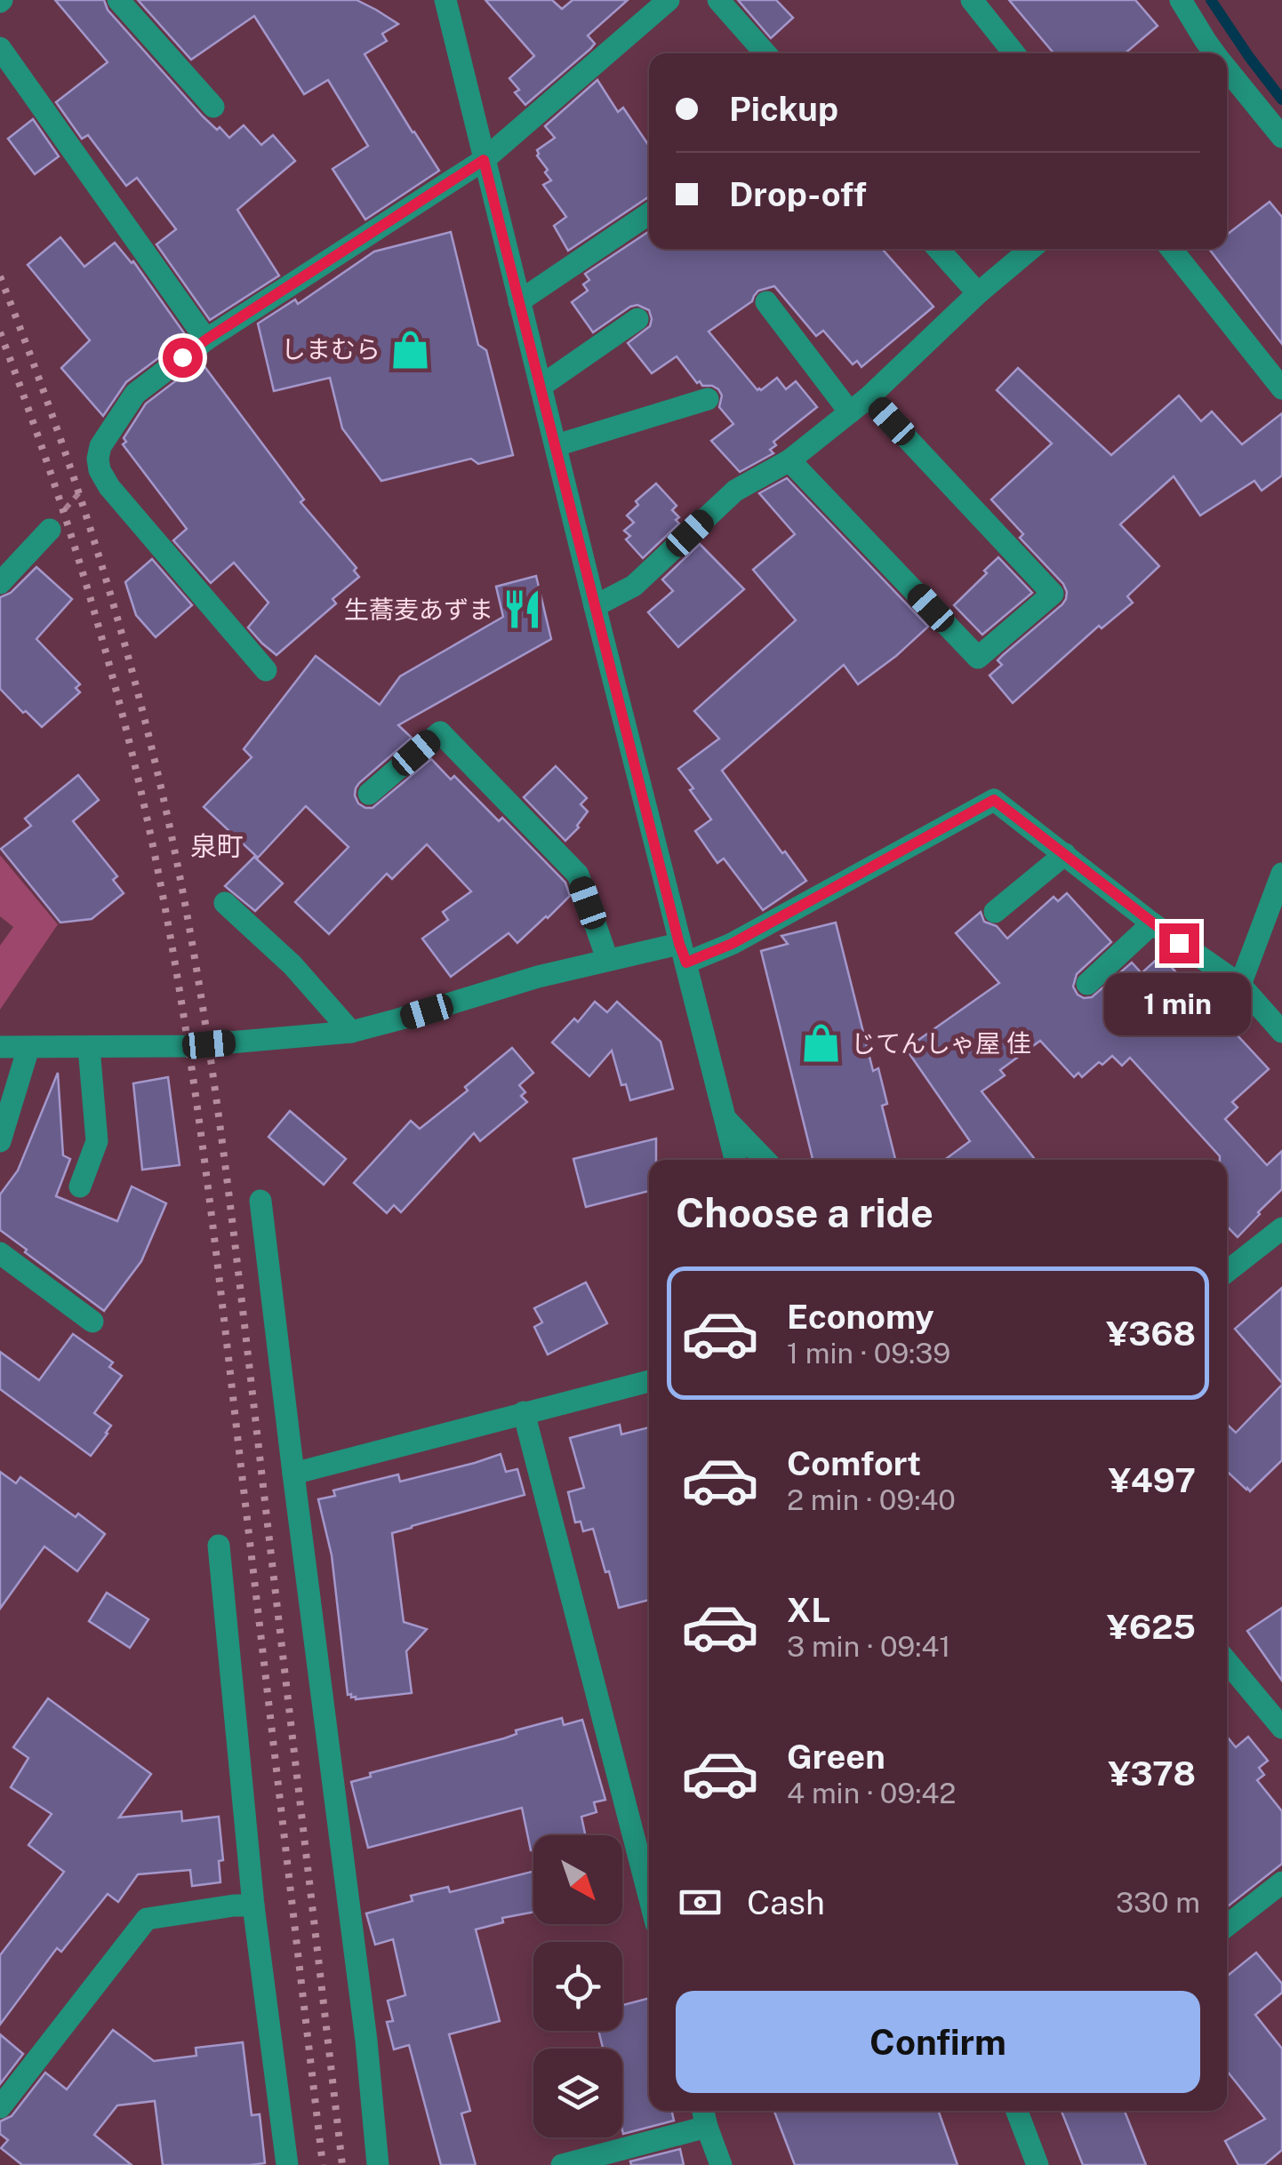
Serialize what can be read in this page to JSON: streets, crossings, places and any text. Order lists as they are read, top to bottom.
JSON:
{
  "districts": ["泉町"],
  "places": {
    "shop": ["しまむら", "じてんしゃ屋 佳"],
    "restaurant": ["生蕎麦あずま"]
  },
  "north": "bottom right",
  "page": {
    "banner": ["Pickup", "Drop-off"],
    "bubble": "1 min",
    "heading": "Choose a ride",
    "list": [
      {
        "name": "Economy",
        "note": "1 min · 09:39",
        "value": "¥368"
      },
      {
        "name": "Comfort",
        "note": "2 min · 09:40",
        "value": "¥497"
      },
      {
        "name": "XL",
        "note": "3 min · 09:41",
        "value": "¥625"
      },
      {
        "name": "Green",
        "note": "4 min · 09:42",
        "value": "¥378"
      }
    ],
    "pay": ["Cash", "330 m"],
    "buttons": "Confirm"
  }
}
